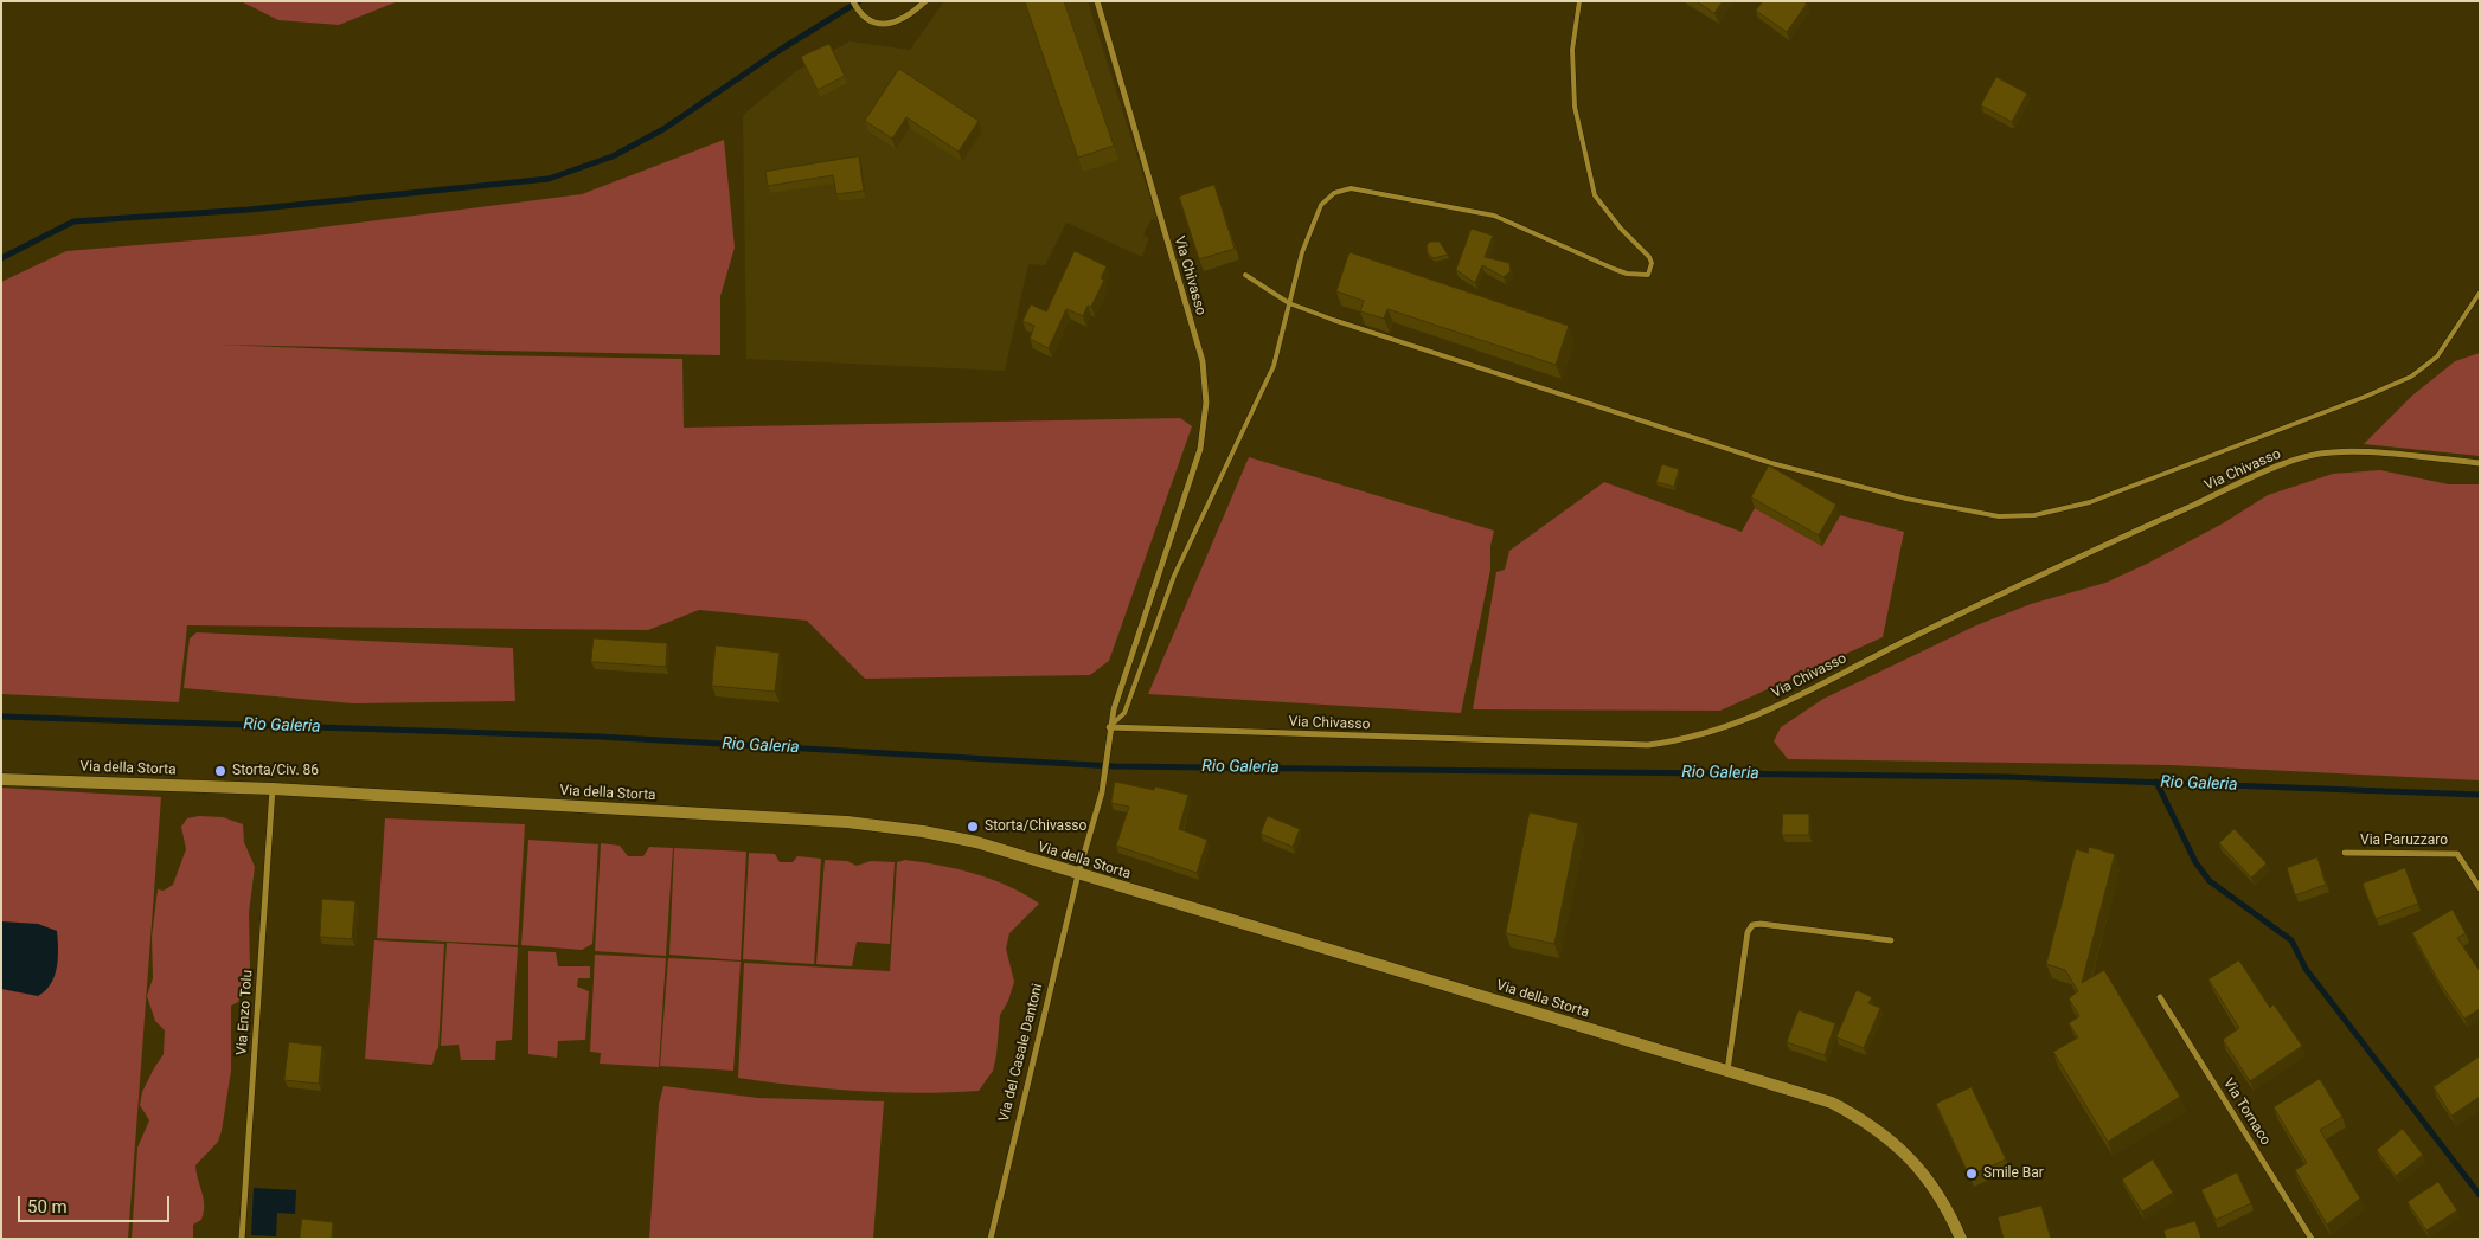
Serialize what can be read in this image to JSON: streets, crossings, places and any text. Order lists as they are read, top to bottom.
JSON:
{
  "streets": {
    "main road": ["Via della Storta"],
    "street": [
      "Via Chivasso",
      "Via Paruzzaro",
      "Via Enzo Tolu",
      "Via del Casale Dantoni",
      "Via Tornaco"
    ]
  },
  "crossings": [
    ["Via Chivasso", "Via della Storta"],
    ["Via Chivasso", "Via del Casale Dantoni"],
    ["Via della Storta", "Via Enzo Tolu"],
    ["Via della Storta", "Via del Casale Dantoni"]
  ],
  "water": ["Rio Galeria"],
  "places": ["Storta/Civ. 86", "Storta/Chivasso", "Smile Bar"],
  "scale_bar": "50 m"
}
